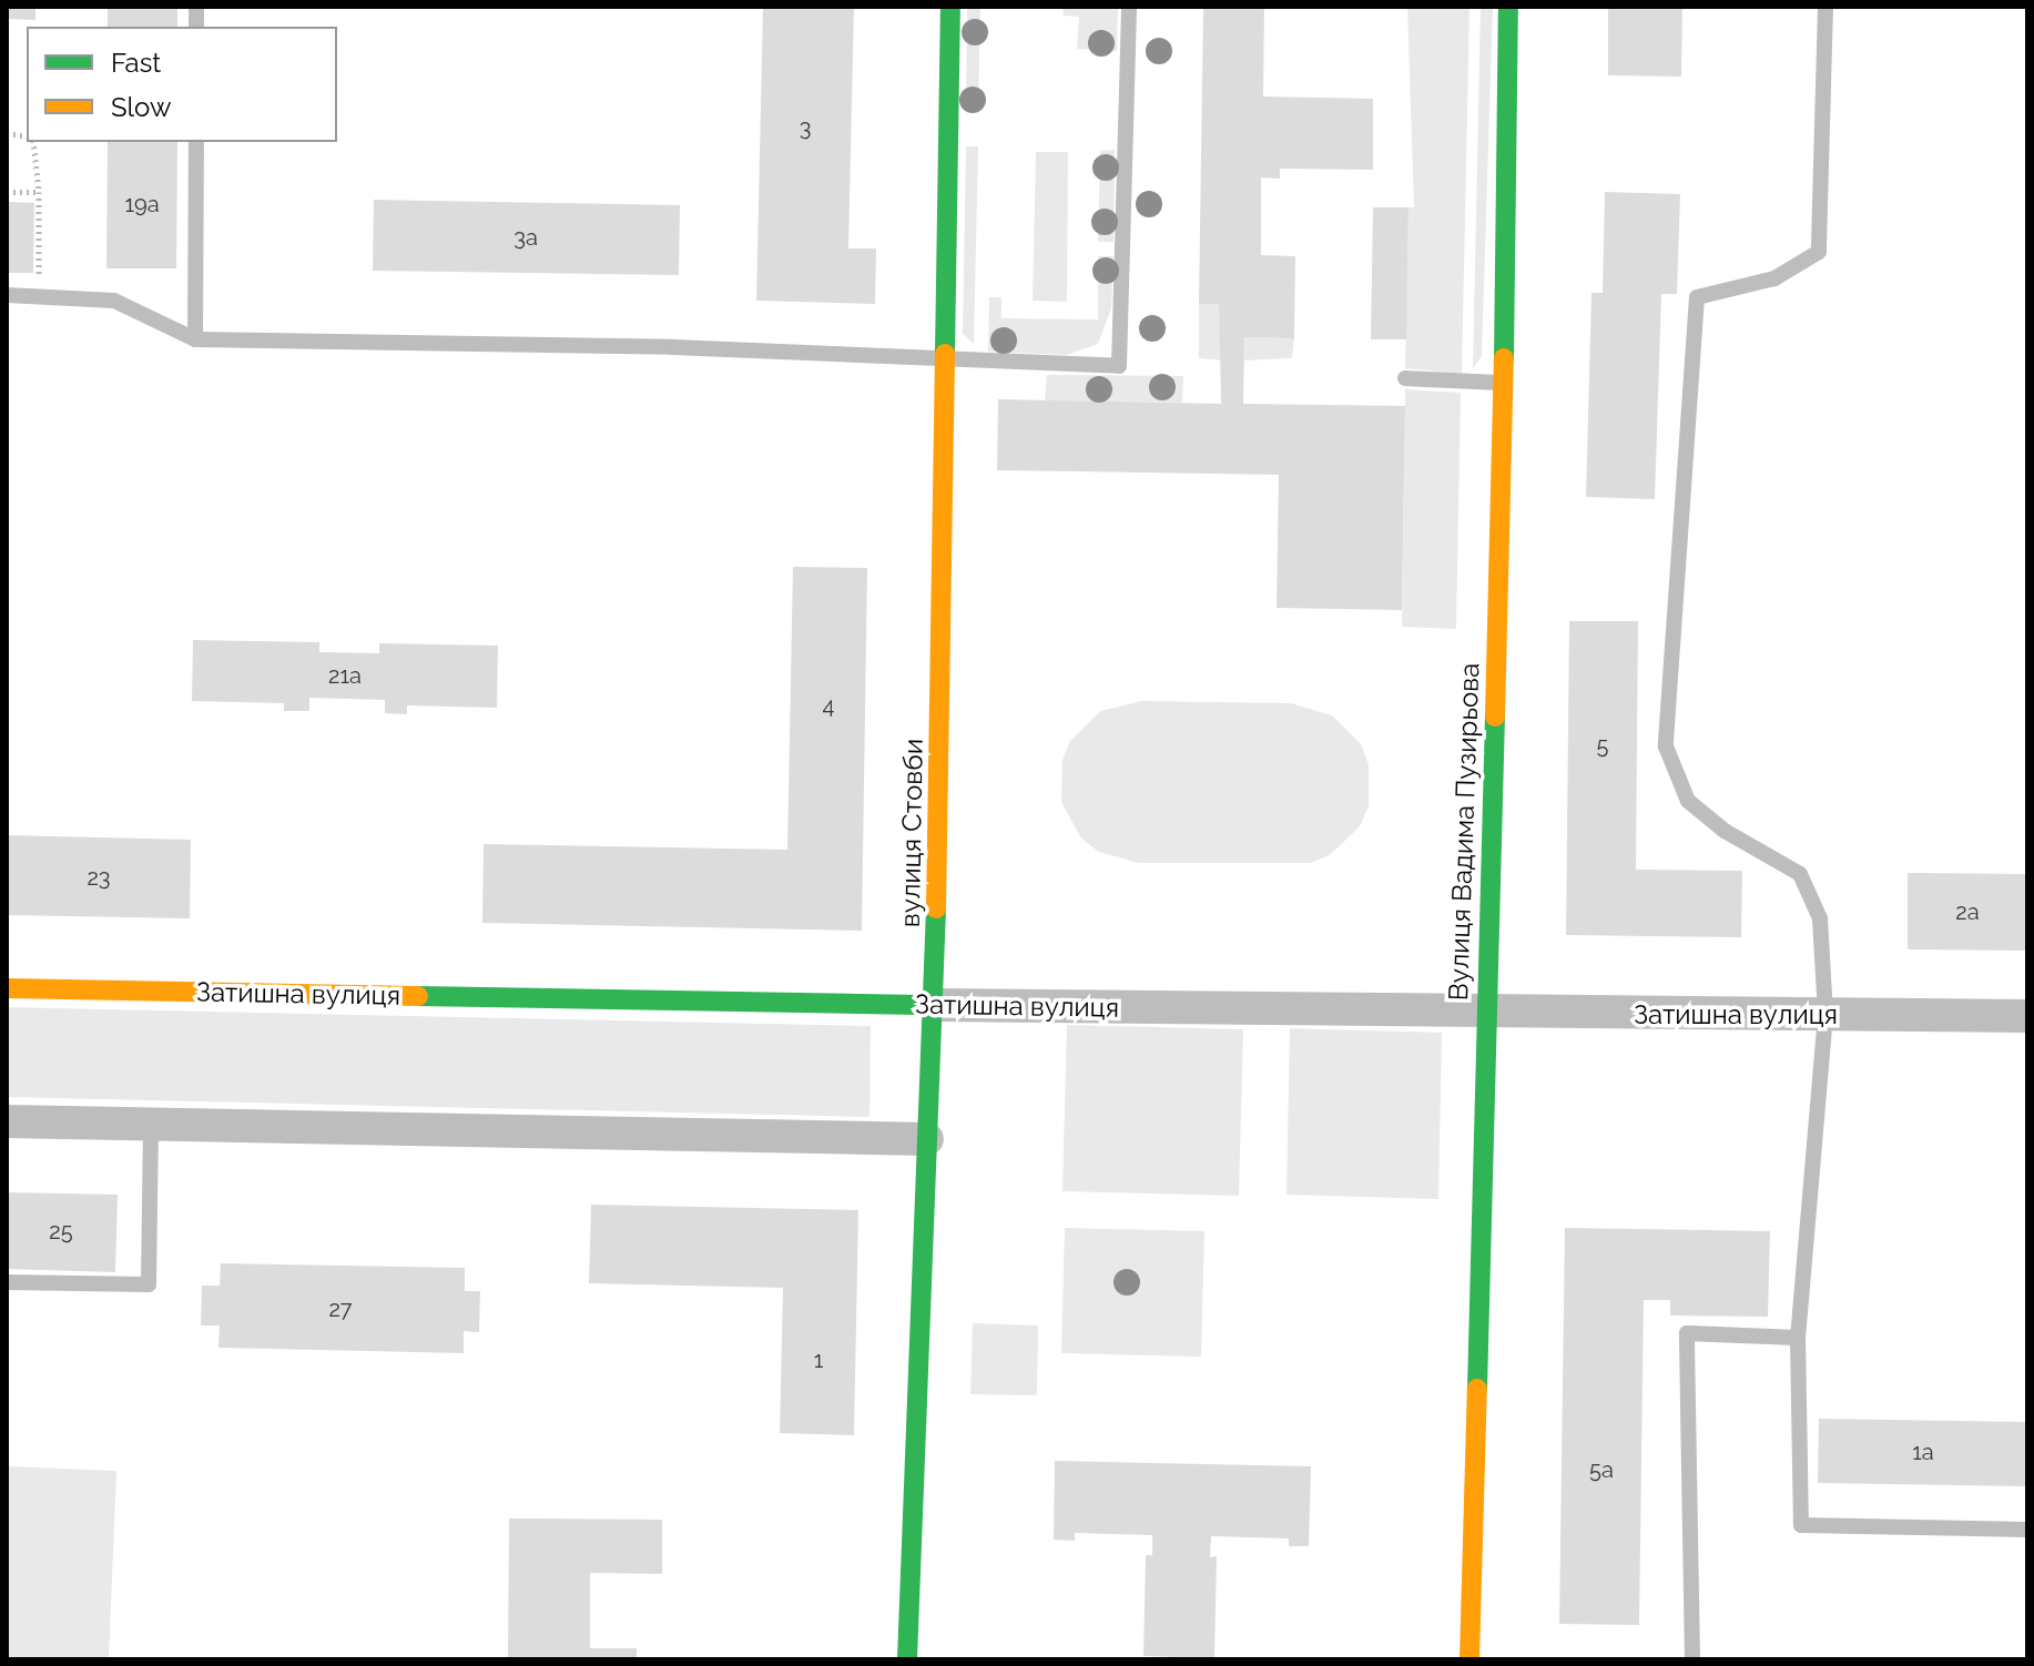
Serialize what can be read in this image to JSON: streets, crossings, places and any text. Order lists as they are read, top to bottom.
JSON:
{
  "streets": {
    "street": ["Вулиця Вадима Пузирьова", "вулиця Стовби", "Затишна вулиця"]
  },
  "crossings": [
    ["Вулиця Вадима Пузирьова", "Затишна вулиця"],
    ["вулиця Стовби", "Затишна вулиця"]
  ],
  "house_numbers": [
    "3",
    "19а",
    "3а",
    "21а",
    "4",
    "5",
    "23",
    "2а",
    "25",
    "27",
    "1",
    "1а",
    "5а"
  ],
  "legend": ["Fast", "Slow"]
}
